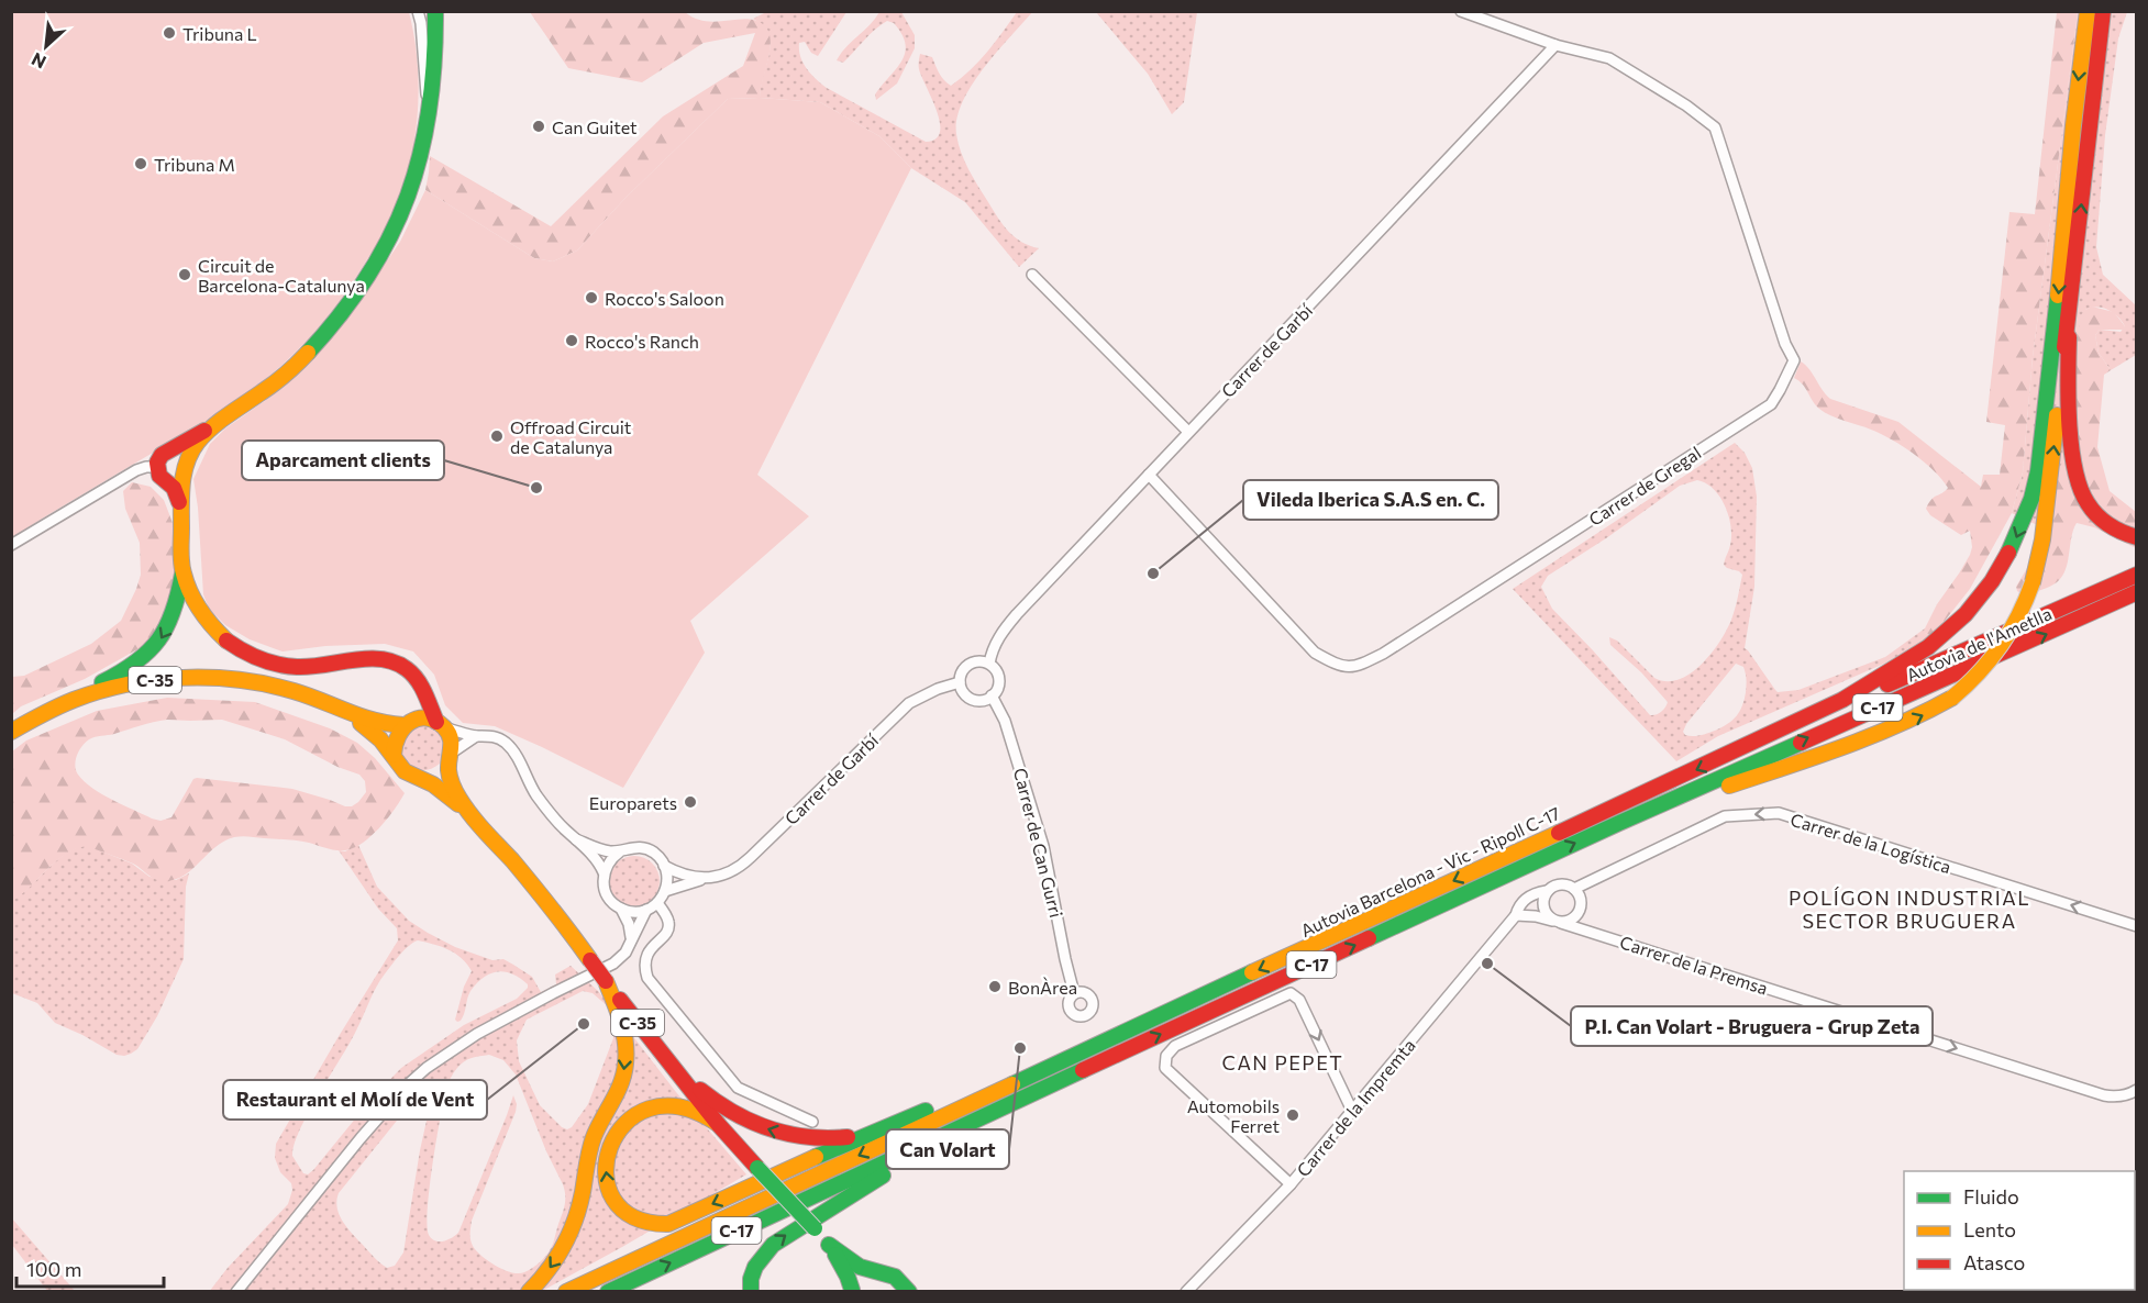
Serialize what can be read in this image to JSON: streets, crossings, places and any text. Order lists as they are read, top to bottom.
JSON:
{
  "streets": {
    "main road": [
      "Autovia de l'Ametlla",
      "C-35",
      "C-17",
      "Autovia Barcelona - Vic - Ripoll C-17"
    ],
    "street": [
      "Carrer de Garbí",
      "Carrer de Gregal",
      "Carrer de Can Gurri",
      "Carrer de la Logística",
      "Carrer de la Premsa",
      "Carrer de la Impremta"
    ]
  },
  "crossings": [
    ["Carrer de Garbí", "Carrer de Gregal"],
    ["Carrer de Garbí", "Carrer de Can Gurri"],
    ["Autovia de l'Ametlla", "Autovia Barcelona - Vic - Ripoll C-17"],
    ["Carrer de la Logística", "Carrer de la Premsa"],
    ["Carrer de la Logística", "Carrer de la Impremta"],
    ["Carrer de la Premsa", "Carrer de la Impremta"]
  ],
  "one_way": ["Carrer de la Logística", "Carrer de la Premsa"],
  "districts": ["POLÍGON INDUSTRIAL SECTOR BRUGUERA", "CAN PEPET"],
  "places": [
    "Tribuna L",
    "Can Guitet",
    "Tribuna M",
    "Circuit de Barcelona-Catalunya",
    "Rocco's Saloon",
    "Rocco's Ranch",
    "Offroad Circuit de Catalunya",
    "Aparcament clients",
    "Vileda Iberica S.A.S en. C.",
    "Europarets",
    "P.I. Can Volart - Bruguera - Grup Zeta",
    "BonÀrea",
    "Restaurant el Molí de Vent",
    "Can Volart",
    "Automobils Ferret"
  ],
  "legend": ["Fluido", "Lento", "Atasco"],
  "scale_bar": "100 m",
  "north": "bottom left"
}
